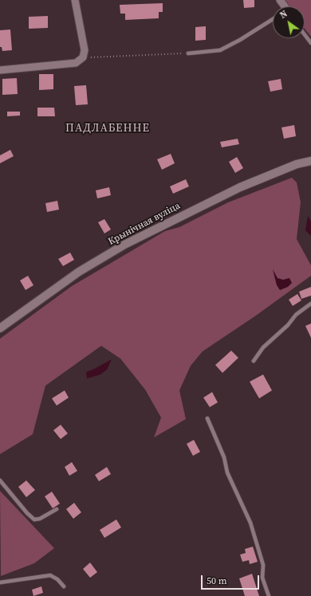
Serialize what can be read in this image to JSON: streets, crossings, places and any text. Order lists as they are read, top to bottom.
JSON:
{
  "streets": {
    "street": ["Крынічная вуліца"]
  },
  "districts": ["ПАДЛАБЕННЕ"],
  "scale_bar": "50 m",
  "north": "top left"
}
